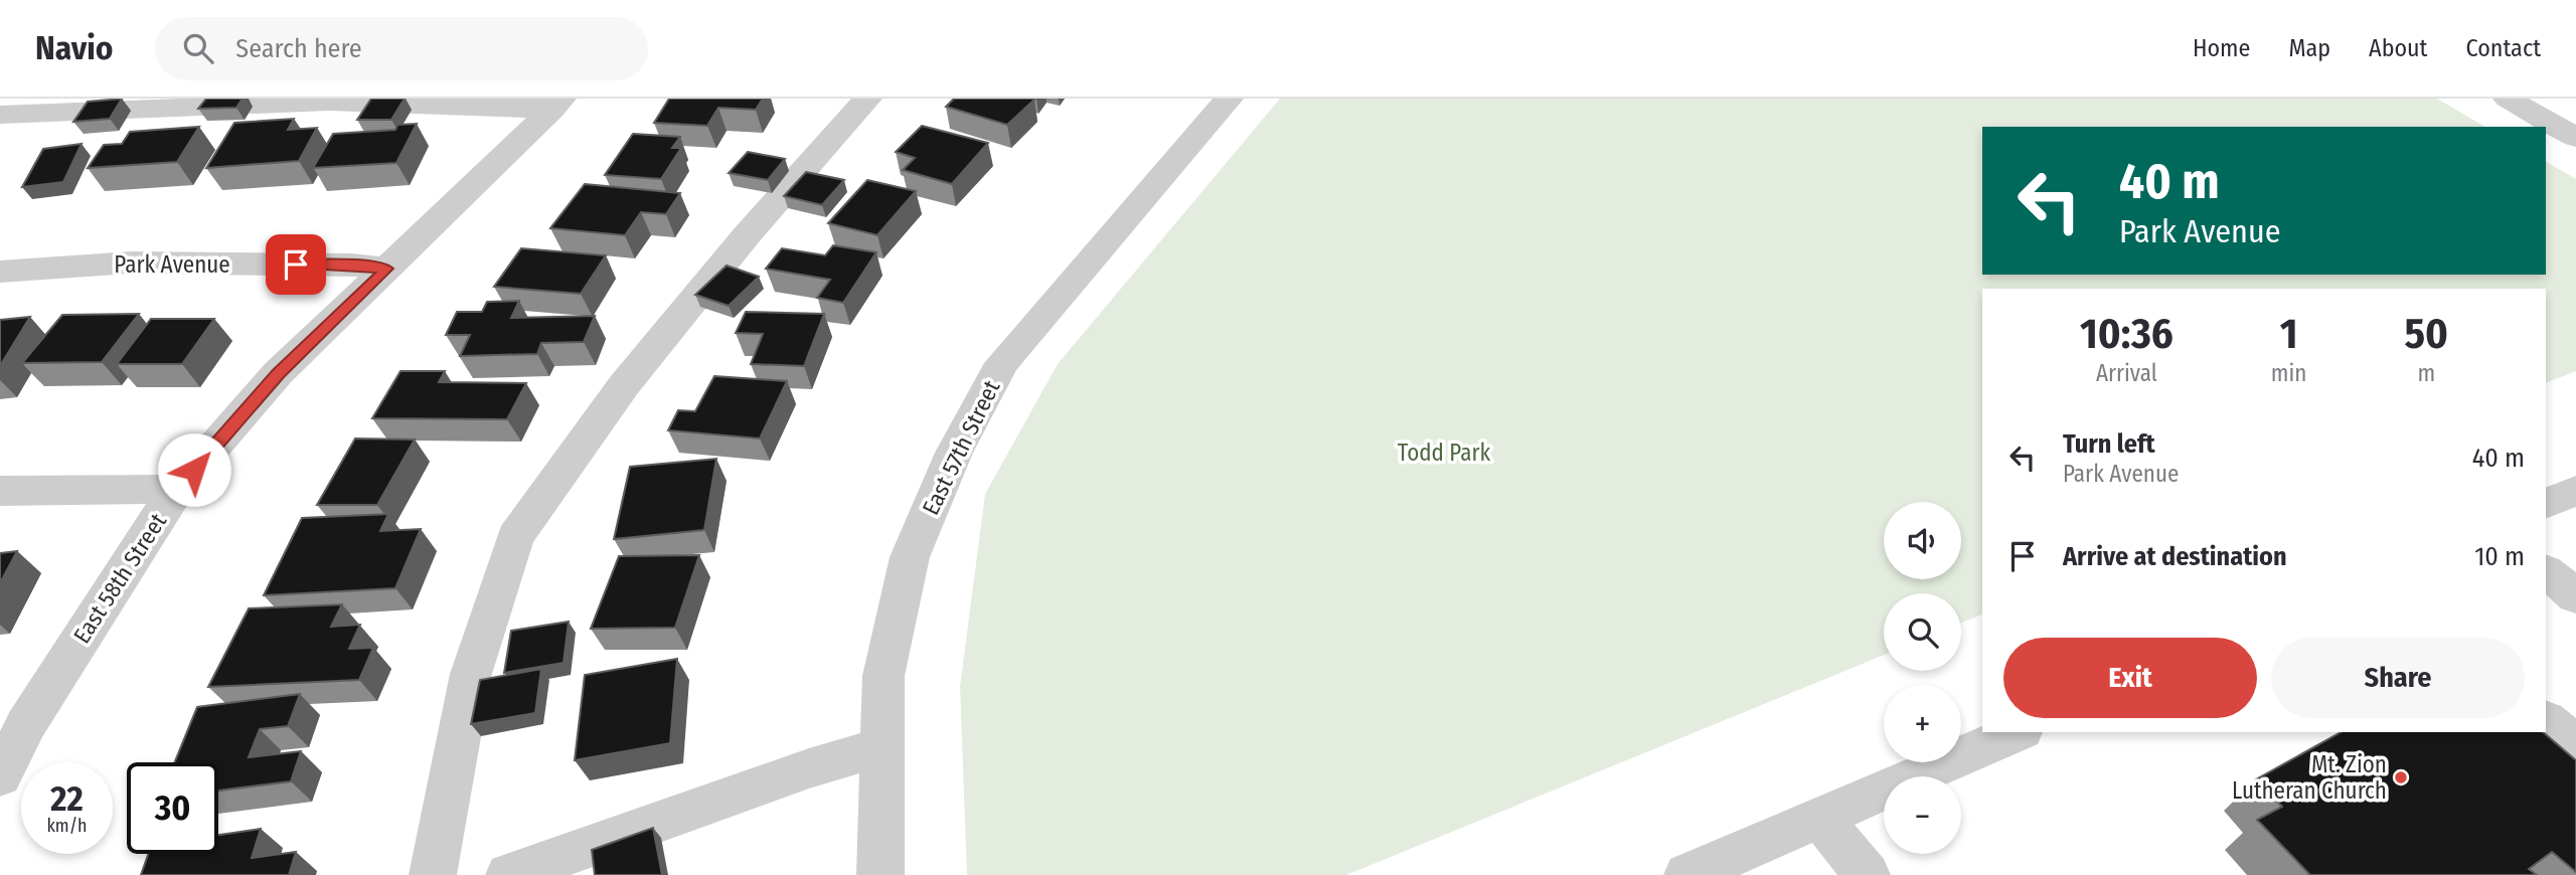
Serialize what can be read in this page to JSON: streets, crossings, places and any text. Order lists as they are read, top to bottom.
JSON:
{
  "streets": {
    "street": ["Park Avenue", "East 57th Street", "East 58th Street"]
  },
  "crossings": [
    ["Park Avenue", "East 58th Street"]
  ],
  "parks": ["Todd Park"],
  "places": ["Mt. Zion Lutheran Church"],
  "page": {
    "header": "Navio",
    "search": "Search here",
    "nav": [
      "Home",
      "Map",
      "About",
      "Contact"
    ],
    "turn": ["40 m", "Park Avenue"],
    "eta": [
      "10:36",
      "Arrival",
      "1",
      "min",
      "50",
      "m"
    ],
    "list": [
      {
        "name": "Turn left",
        "note": "Park Avenue",
        "value": "40 m"
      },
      {
        "name": "Arrive at destination",
        "value": "10 m"
      }
    ],
    "map_buttons": ["+", "−"],
    "buttons": ["Exit", "Share"],
    "speed": "22 km/h",
    "limit": "30"
  }
}
